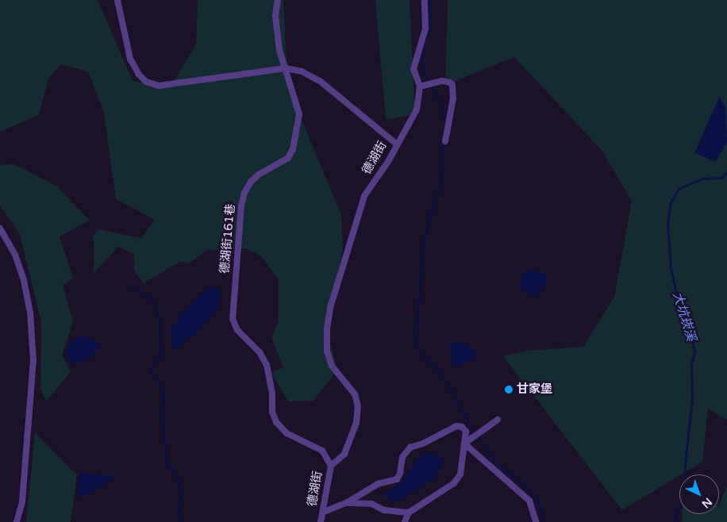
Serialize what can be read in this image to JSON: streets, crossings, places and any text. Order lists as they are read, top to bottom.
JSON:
{
  "streets": {
    "street": ["德湖街", "德湖街161巷"]
  },
  "crossings": [
    ["德湖街", "德湖街161巷"]
  ],
  "water": ["大坑崁溪"],
  "places": ["甘家堡"],
  "north": "bottom right"
}
